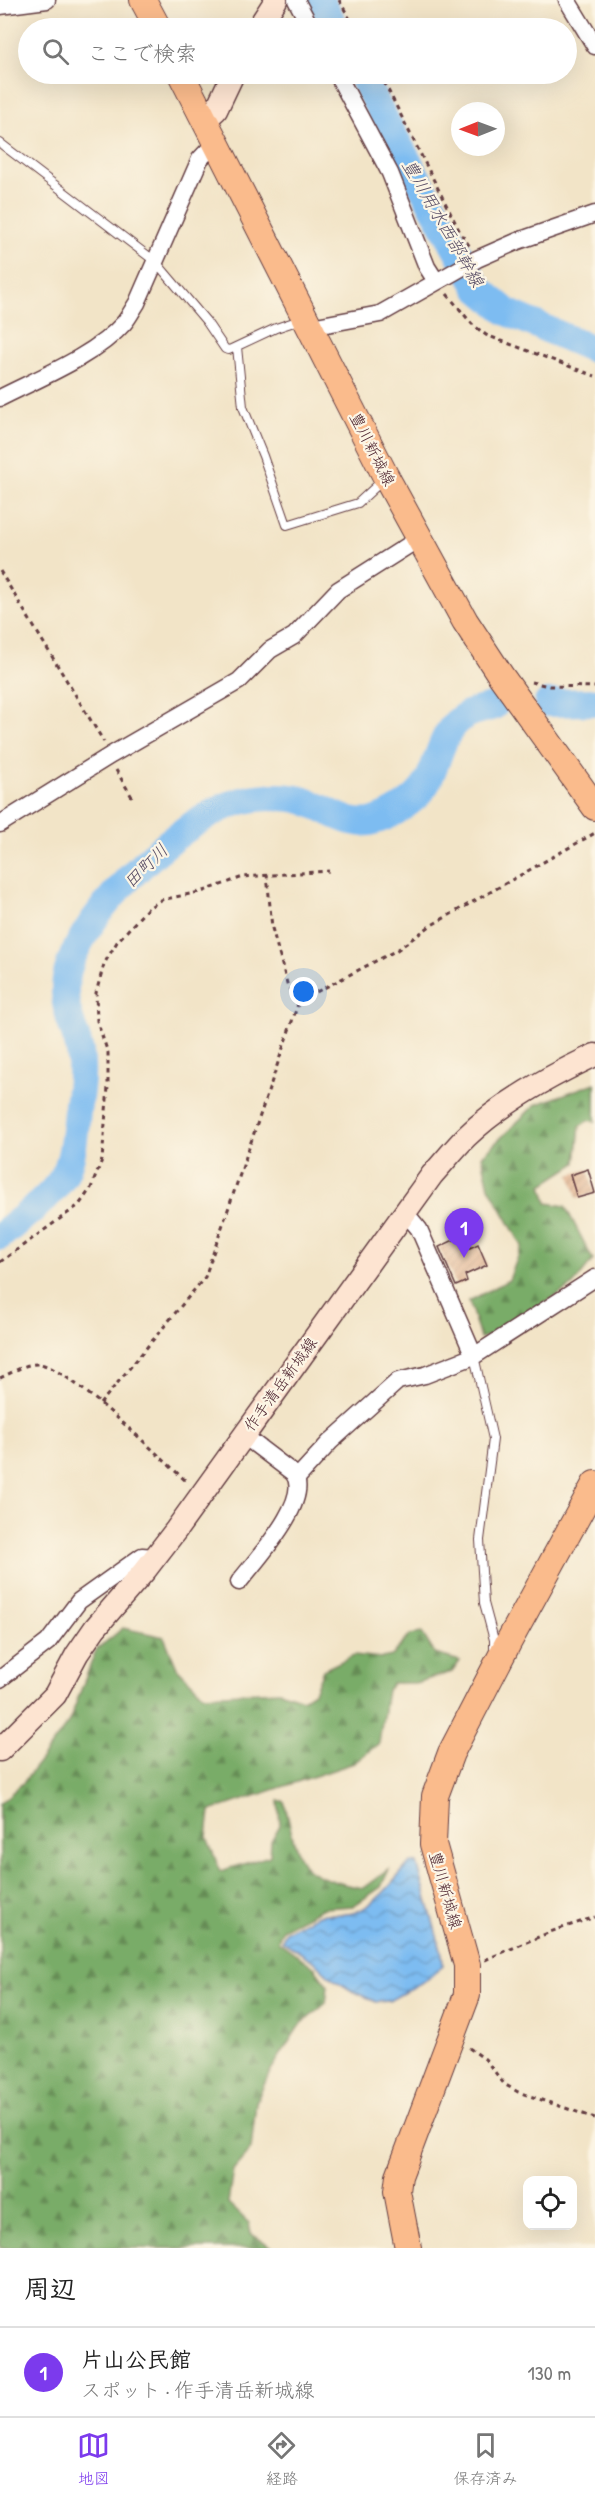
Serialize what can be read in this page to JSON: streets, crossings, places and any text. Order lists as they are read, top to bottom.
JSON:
{
  "streets": {
    "main road": ["豊川新城線", "作手清岳新城線"]
  },
  "water": ["豊川用水西部幹線", "田町川"],
  "north": "left",
  "page": {
    "search": "ここで検索",
    "pins": "1",
    "heading": "周辺",
    "list": [
      {
        "mark": "1",
        "name": "片山公民館",
        "note": "スポット · 作手清岳新城線",
        "value": "130 m"
      }
    ],
    "nav": ["地図", "経路", "保存済み"]
  }
}
